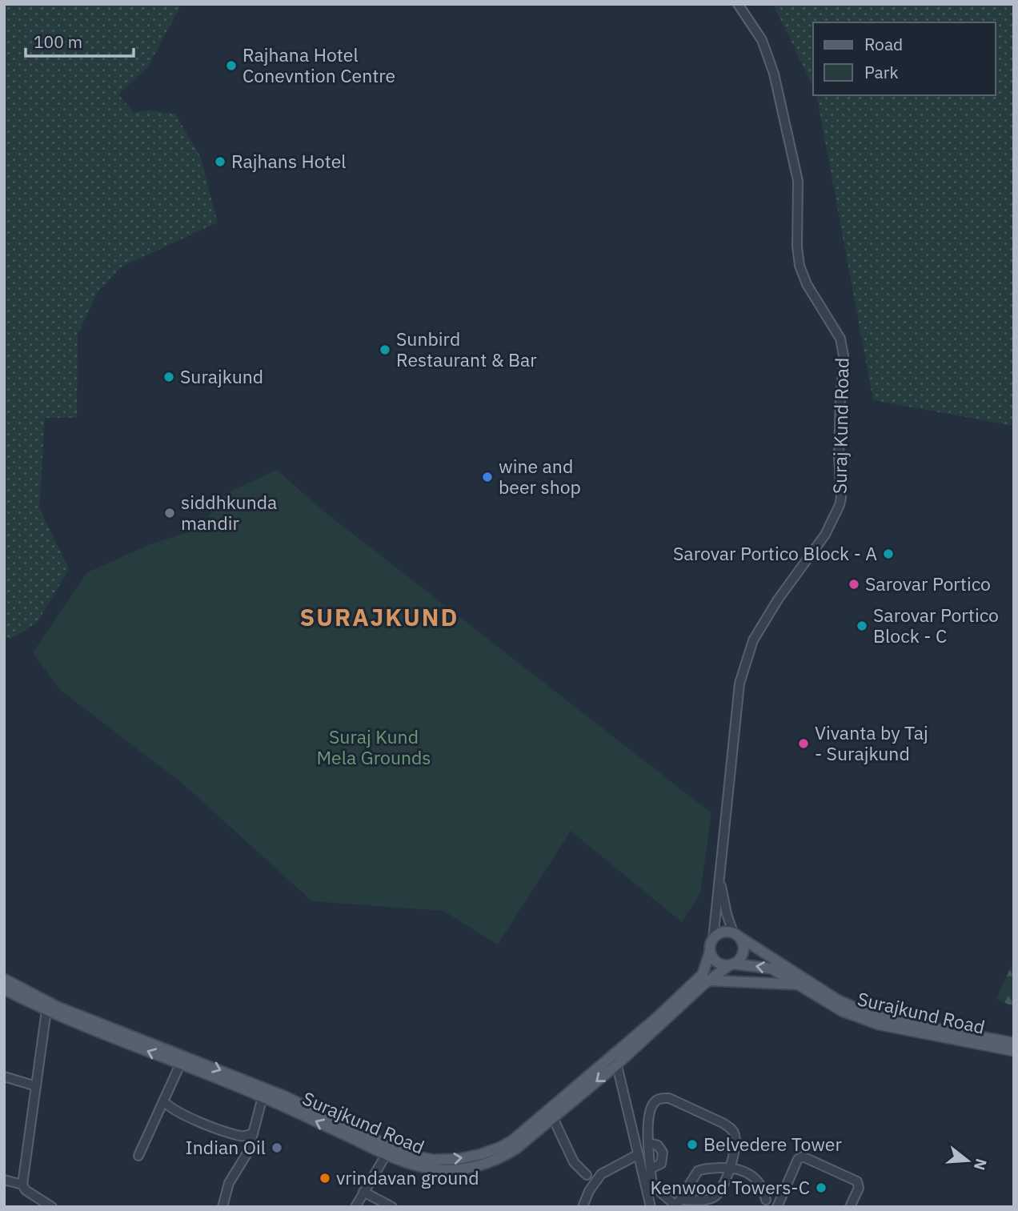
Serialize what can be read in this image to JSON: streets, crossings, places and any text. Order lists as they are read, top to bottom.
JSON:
{
  "streets": {
    "main road": ["Surajkund Road"],
    "street": ["Suraj Kund Road"]
  },
  "crossings": [
    ["Suraj Kund Road", "Surajkund Road"]
  ],
  "districts": ["SURAJKUND"],
  "parks": ["Suraj Kund Mela Grounds"],
  "places": [
    "Rajhana Hotel Conevntion Centre",
    "Rajhans Hotel",
    "Sunbird Restaurant & Bar",
    "Surajkund",
    "wine and beer shop",
    "siddhkunda mandir",
    "Sarovar Portico Block - A",
    "Sarovar Portico",
    "Sarovar Portico Block - C",
    "Vivanta by Taj - Surajkund",
    "Belvedere Tower",
    "Indian Oil",
    "vrindavan ground",
    "Kenwood Towers-C"
  ],
  "legend": ["Road", "Park"],
  "scale_bar": "100 m",
  "north": "right"
}
